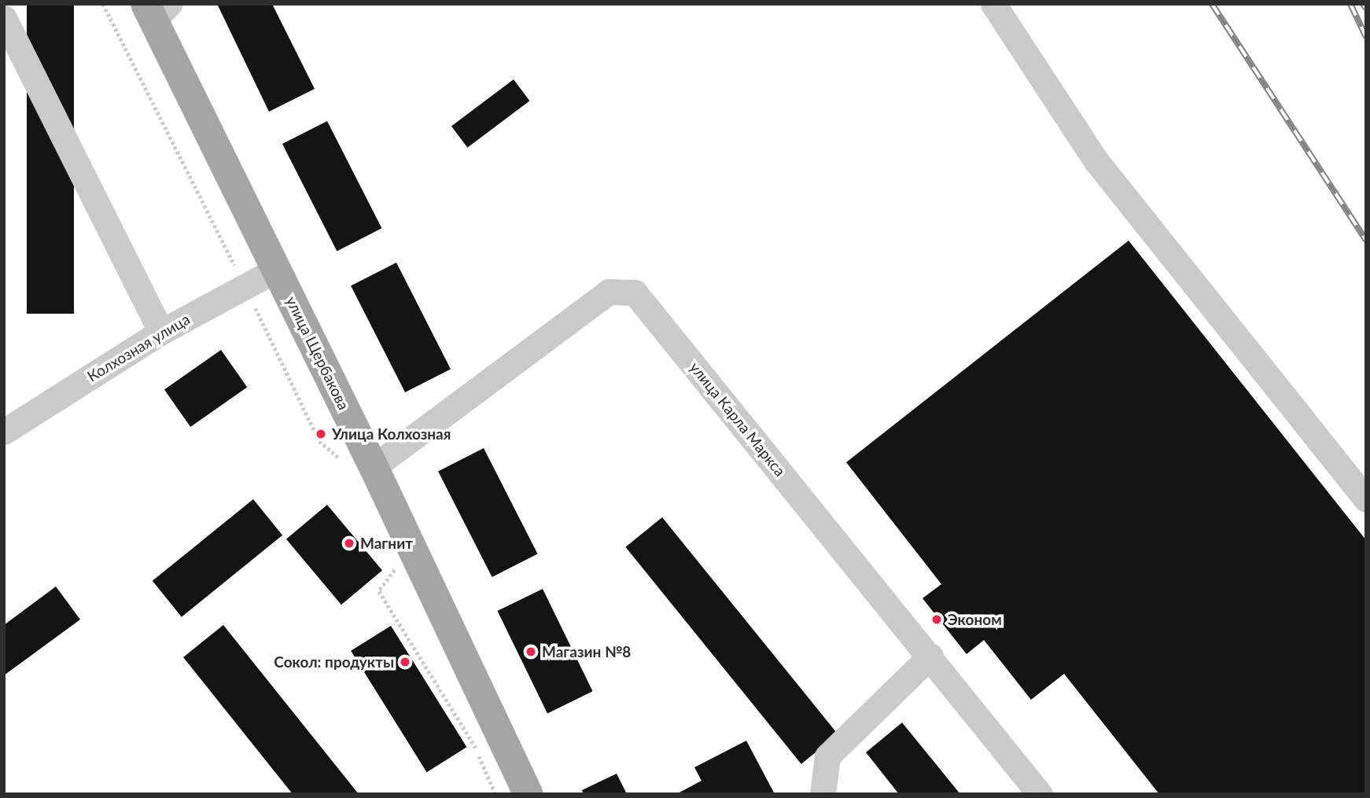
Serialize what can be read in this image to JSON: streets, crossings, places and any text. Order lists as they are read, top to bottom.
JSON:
{
  "streets": {
    "main road": ["улица Щербакова"],
    "street": ["Колхозная улица", "улица Карла Маркса"]
  },
  "crossings": [
    ["Колхозная улица", "улица Щербакова"],
    ["улица Щербакова", "улица Карла Маркса"]
  ],
  "places": [
    "Улица Колхозная",
    "Магнит",
    "Эконом",
    "Магазин №8",
    "Сокол: продукты"
  ]
}
